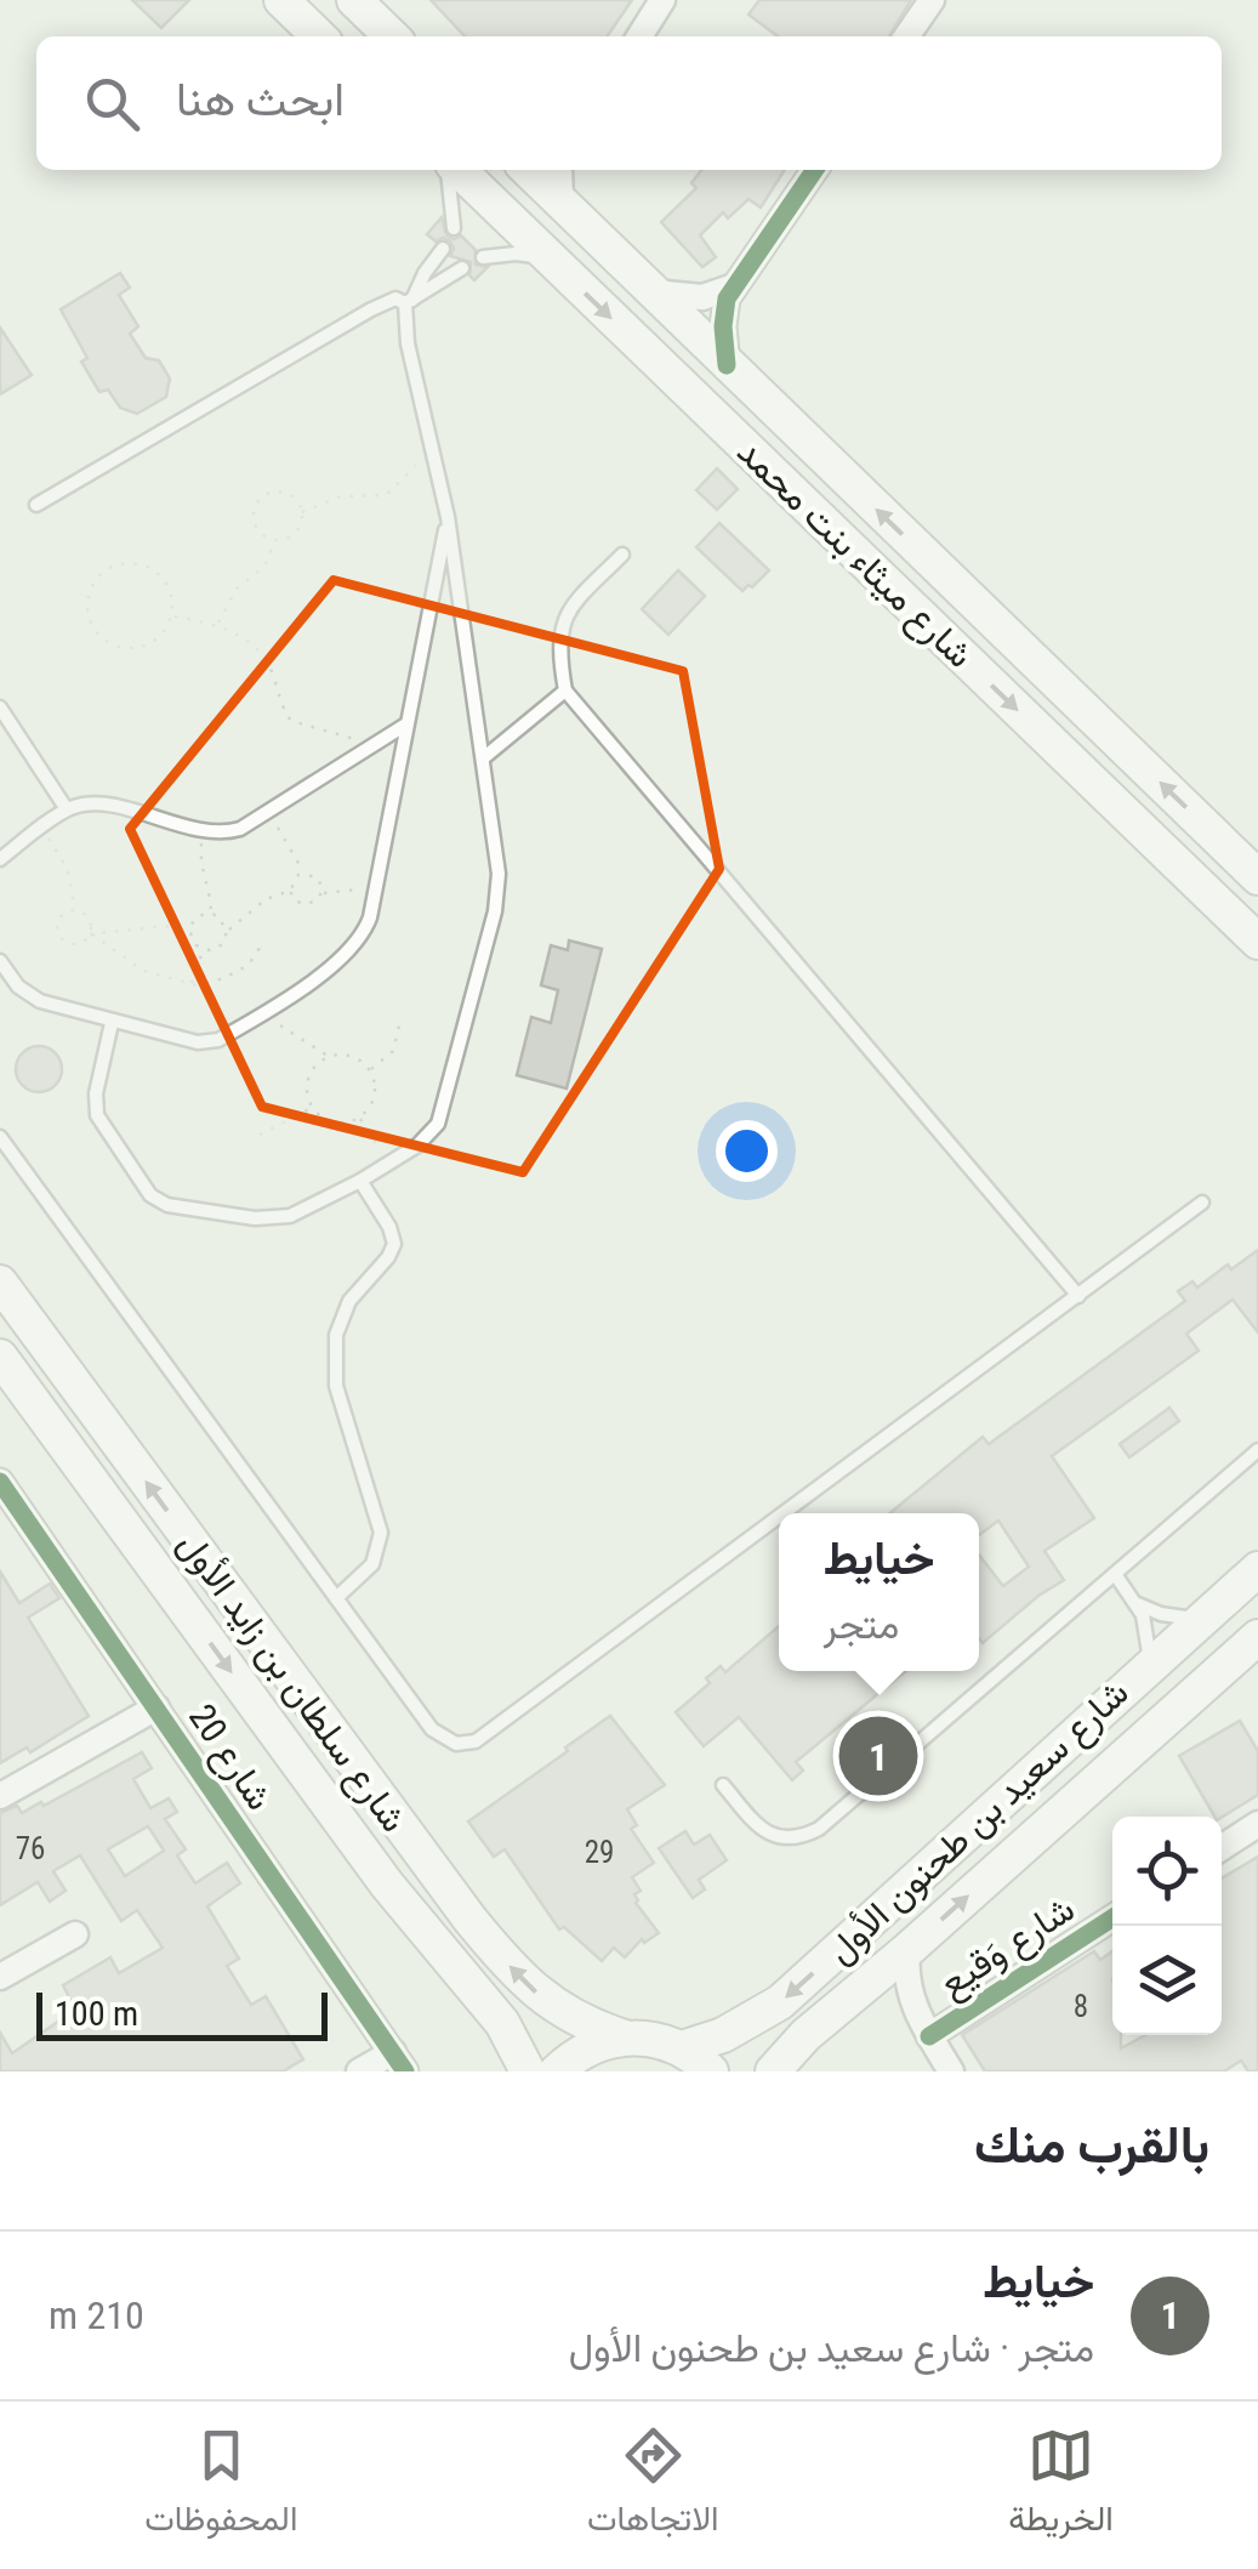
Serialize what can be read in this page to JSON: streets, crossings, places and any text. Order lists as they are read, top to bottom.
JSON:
{
  "streets": {
    "main road": ["شارع ميثاء بنت محمد", "شارع سلطان بن زايد الأول", "شارع سعيد بن طحنون الأول"],
    "street": ["شارع 20", "شارع وَقيع"]
  },
  "crossings": [
    ["شارع سلطان بن زايد الأول", "شارع سعيد بن طحنون الأول"]
  ],
  "house_numbers": ["76", "29", "8"],
  "scale_bar": "100 m",
  "page": {
    "search": "ابحث هنا",
    "popup": ["خيايط", "متجر"],
    "pins": "1",
    "scale": "100 m",
    "heading": "بالقرب منك",
    "list": [
      {
        "mark": "1",
        "name": "خيايط",
        "note": "متجر · شارع سعيد بن طحنون الأول",
        "value": "210 m"
      }
    ],
    "nav": ["الخريطة", "الاتجاهات", "المحفوظات"]
  }
}
